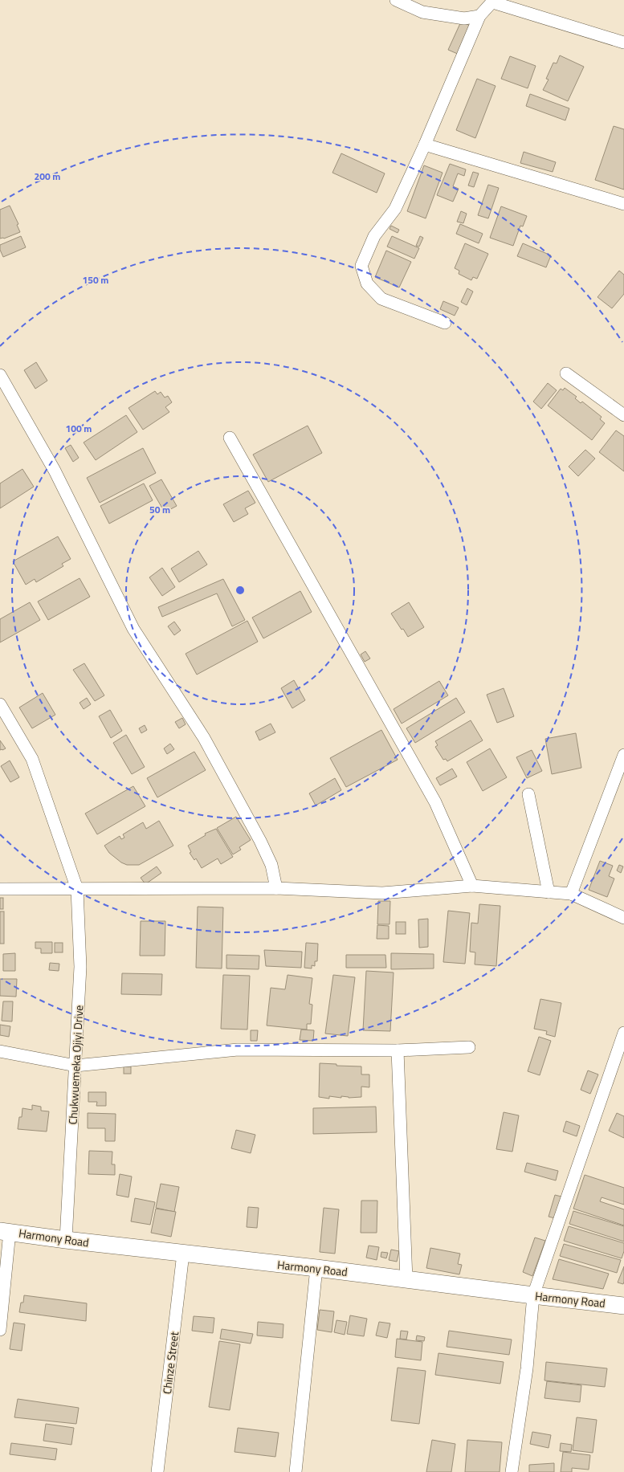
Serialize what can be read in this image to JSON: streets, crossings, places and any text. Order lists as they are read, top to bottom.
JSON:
{
  "streets": {
    "main road": ["Harmony Road"],
    "street": ["Chukwuemeka Ojiyi Drive", "Chinze Street"]
  },
  "crossings": [
    ["Chukwuemeka Ojiyi Drive", "Harmony Road"],
    ["Harmony Road", "Chinze Street"]
  ],
  "rings": [
    "200 m",
    "150 m",
    "100 m",
    "50 m"
  ]
}
